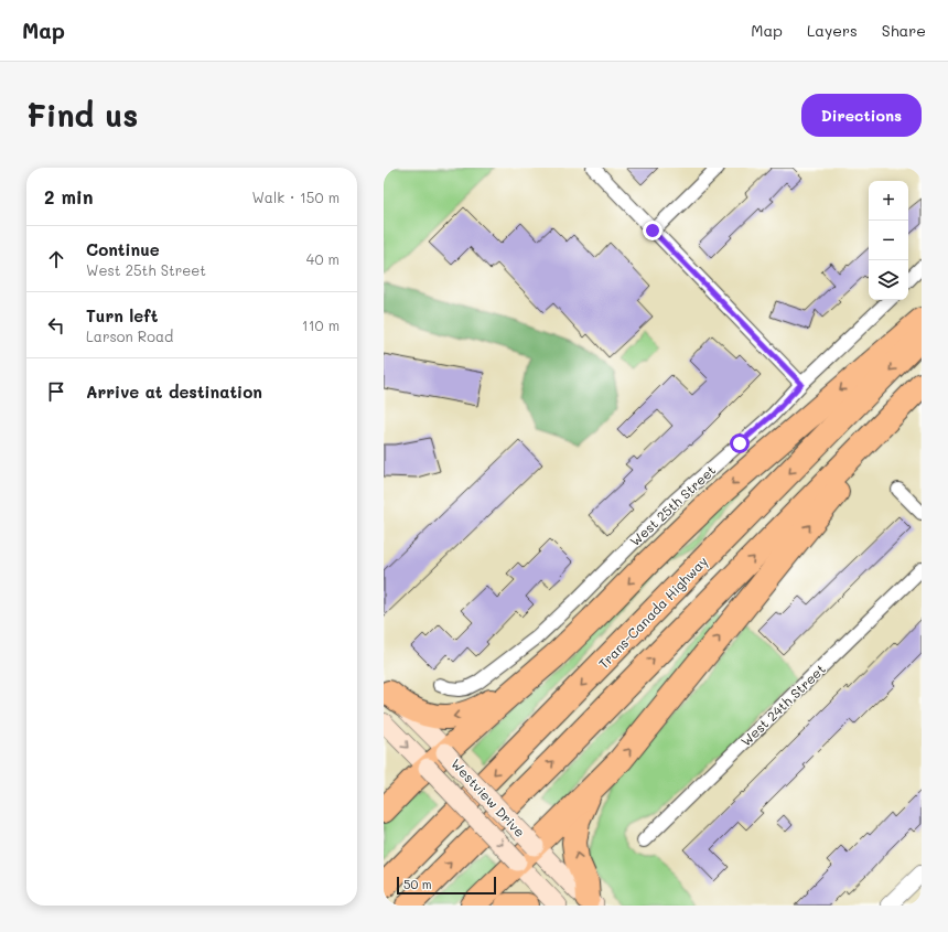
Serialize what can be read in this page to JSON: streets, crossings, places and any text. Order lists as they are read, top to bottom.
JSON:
{
  "streets": {
    "highway": ["Trans-Canada Highway"],
    "main road": ["Westview Drive"],
    "street": ["West 25th Street", "West 24th Street"]
  },
  "scale_bar": "50 m",
  "page": {
    "header": "Map",
    "nav": ["Map", "Layers", "Share"],
    "buttons": "Directions",
    "title": "Find us",
    "heading": ["2 min", "Walk · 150 m"],
    "map_buttons": ["+", "−"],
    "list": [
      ["Continue", "West 25th Street", "40 m"],
      ["Turn left", "Larson Road", "110 m"],
      "Arrive at destination"
    ],
    "scale": "50 m"
  }
}
